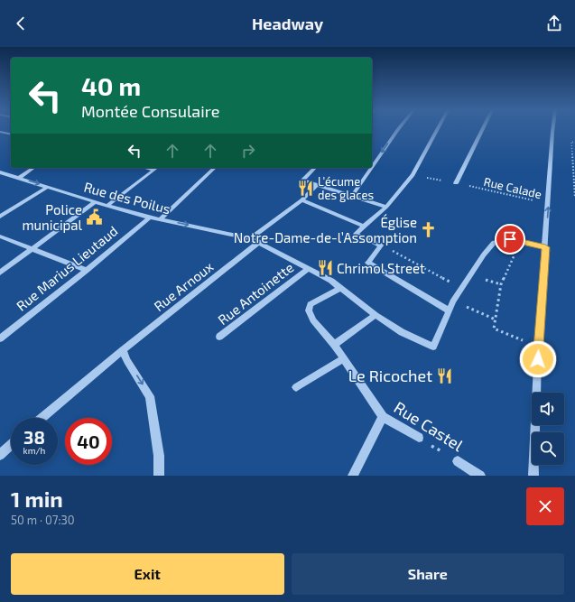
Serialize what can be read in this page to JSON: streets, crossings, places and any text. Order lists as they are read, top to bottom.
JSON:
{
  "streets": {
    "street": [
      "Rue des Poilus",
      "Rue Marius Lieutaud",
      "Rue Arnoux",
      "Rue Antoinette",
      "Rue Castel"
    ],
    "path": ["Rue Calade"]
  },
  "crossings": [
    ["Rue des Poilus", "Rue Marius Lieutaud"],
    ["Rue des Poilus", "Rue Arnoux"],
    ["Rue des Poilus", "Rue Antoinette"],
    ["Rue des Poilus", "Rue Castel"]
  ],
  "places": {
    "restaurant": ["L'écume des glaces", "Chrimol Street", "Le Ricochet"],
    "public building": ["Police municipal"],
    "church": ["Église Notre-Dame-de-l’Assomption"]
  },
  "page": {
    "header": "Headway",
    "turn": ["40 m", "Montée Consulaire"],
    "speed": "38 km/h",
    "limit": "40",
    "heading": ["1 min", "50 m · 07:30"],
    "buttons": ["Exit", "Share"]
  }
}
